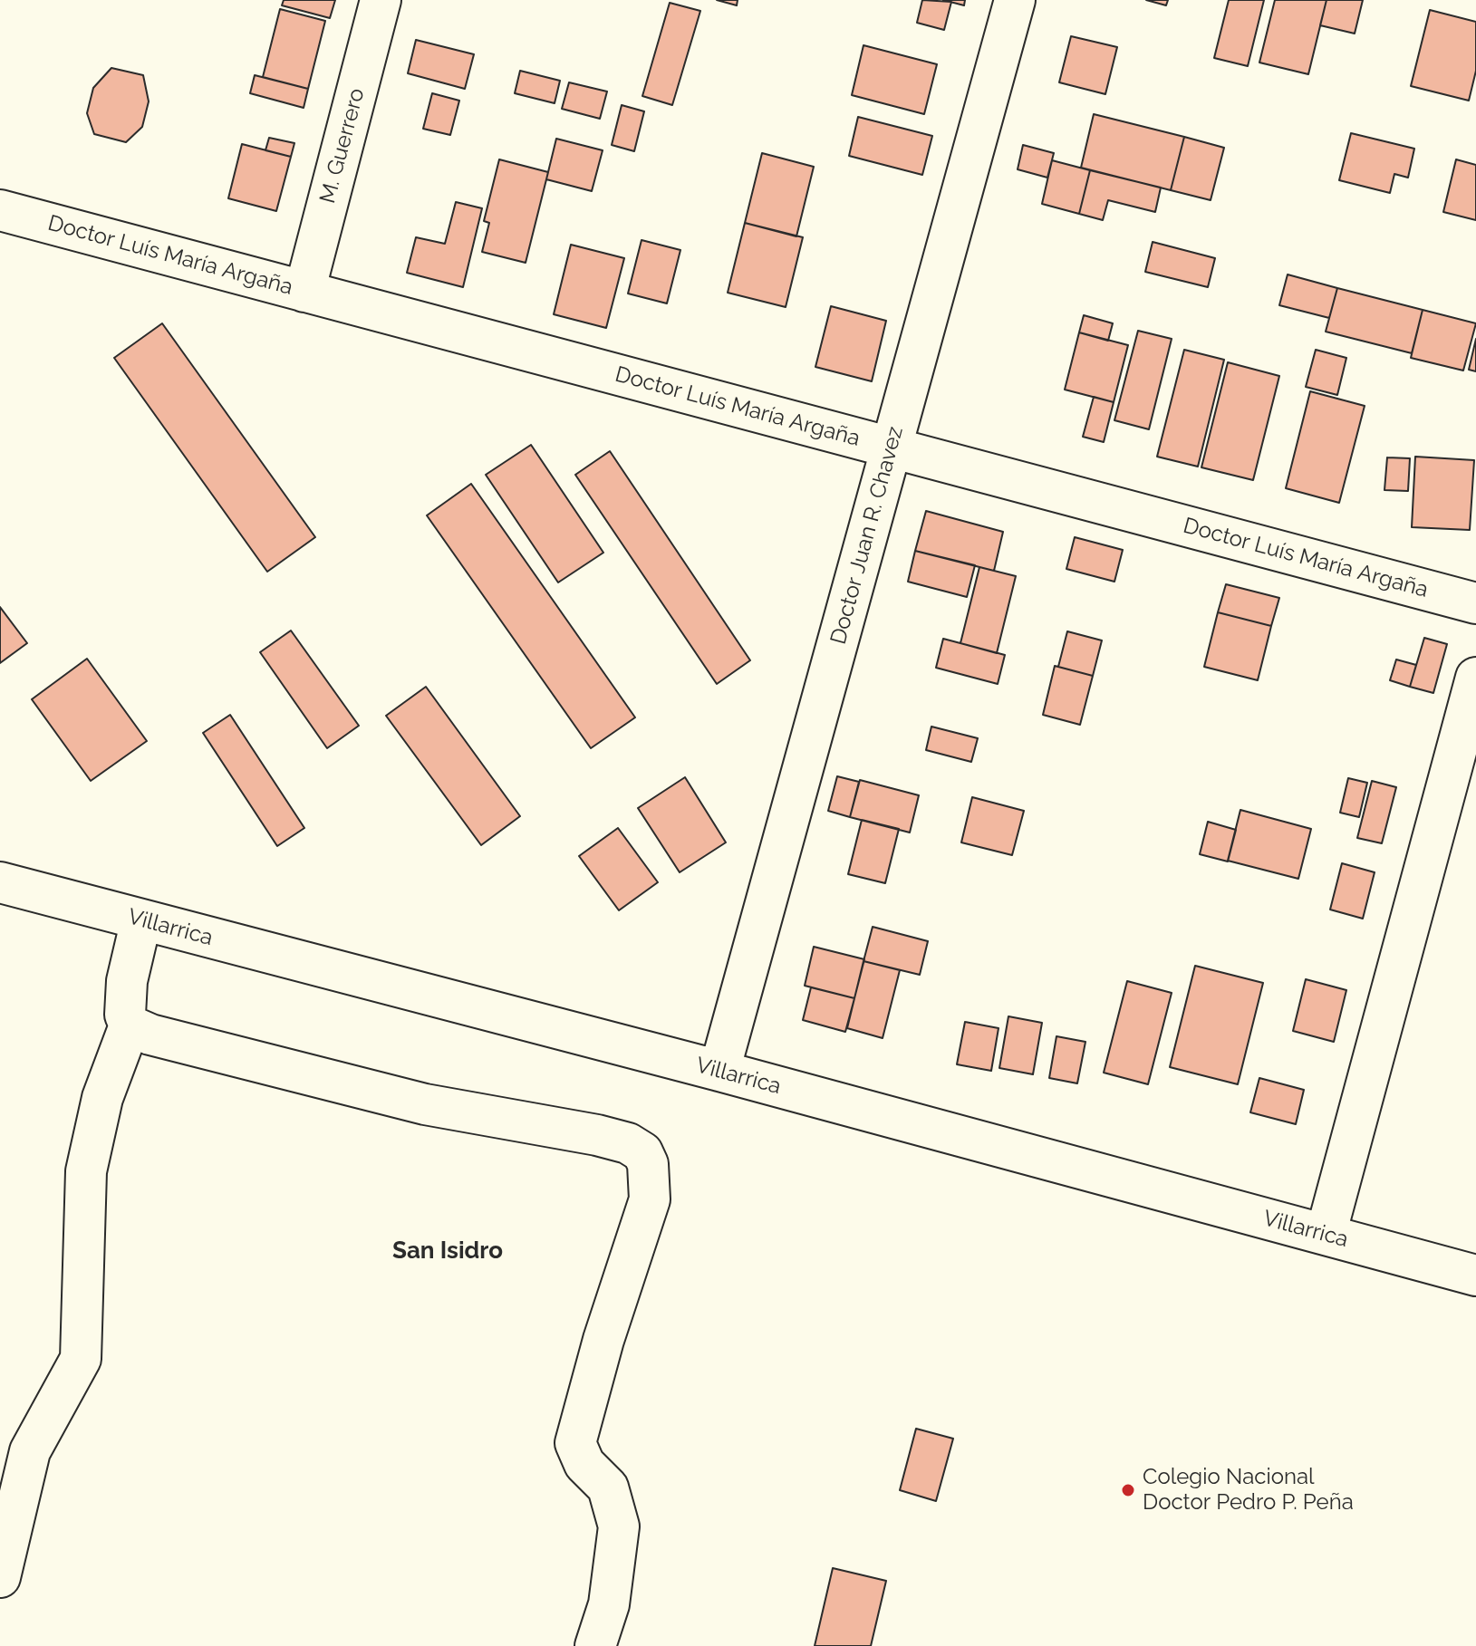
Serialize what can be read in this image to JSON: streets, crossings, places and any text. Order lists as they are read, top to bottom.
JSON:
{
  "streets": {
    "street": [
      "M. Guerrero",
      "Doctor Luís María Argaña",
      "Doctor Juan R. Chavez",
      "Villarrica"
    ]
  },
  "crossings": [
    ["M. Guerrero", "Doctor Luís María Argaña"],
    ["Doctor Luís María Argaña", "Doctor Juan R. Chavez"],
    ["Doctor Juan R. Chavez", "Villarrica"]
  ],
  "districts": ["San Isidro"],
  "places": ["Colegio Nacional Doctor Pedro P. Peña"]
}
